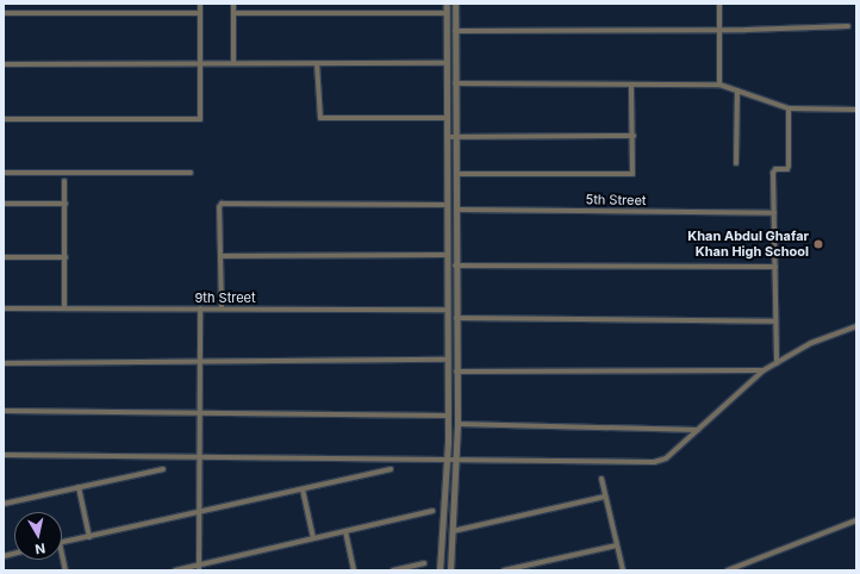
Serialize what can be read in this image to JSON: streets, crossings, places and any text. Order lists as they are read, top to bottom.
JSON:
{
  "streets": {
    "street": ["5th Street", "9th Street"]
  },
  "places": ["Khan Abdul Ghafar Khan High School"],
  "north": "bottom"
}
